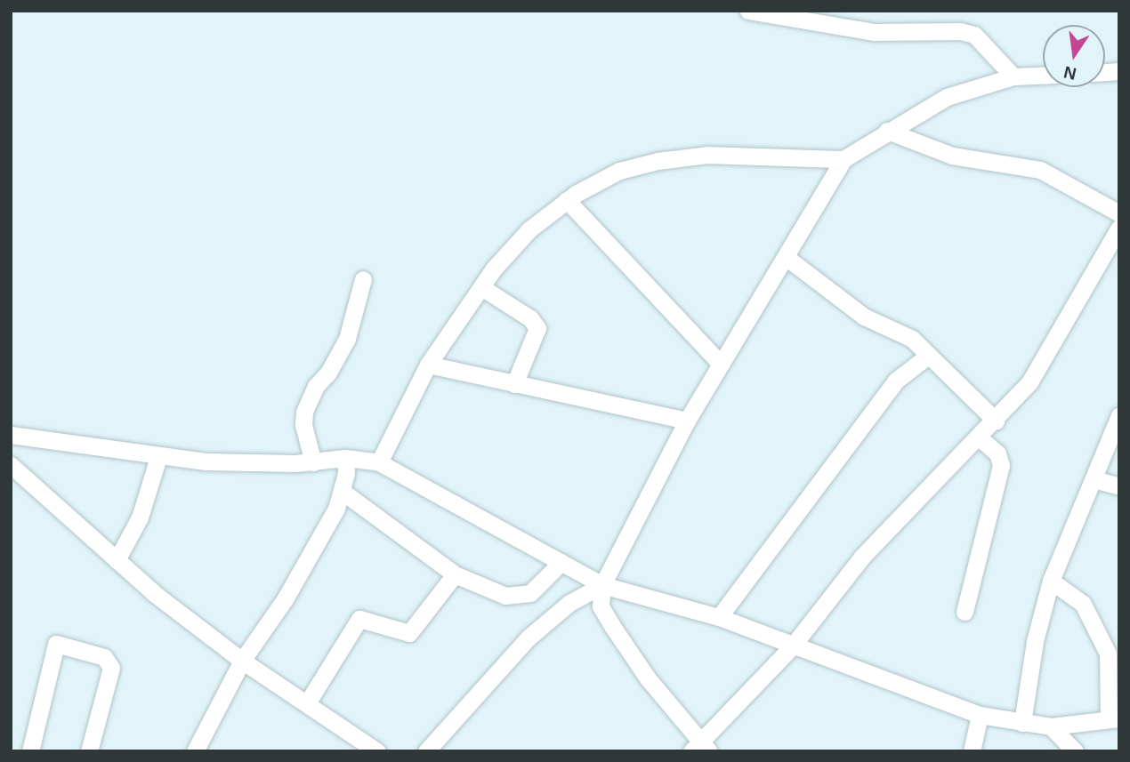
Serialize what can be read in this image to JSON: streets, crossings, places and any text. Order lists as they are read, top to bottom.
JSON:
{
  "north": "bottom"
}
